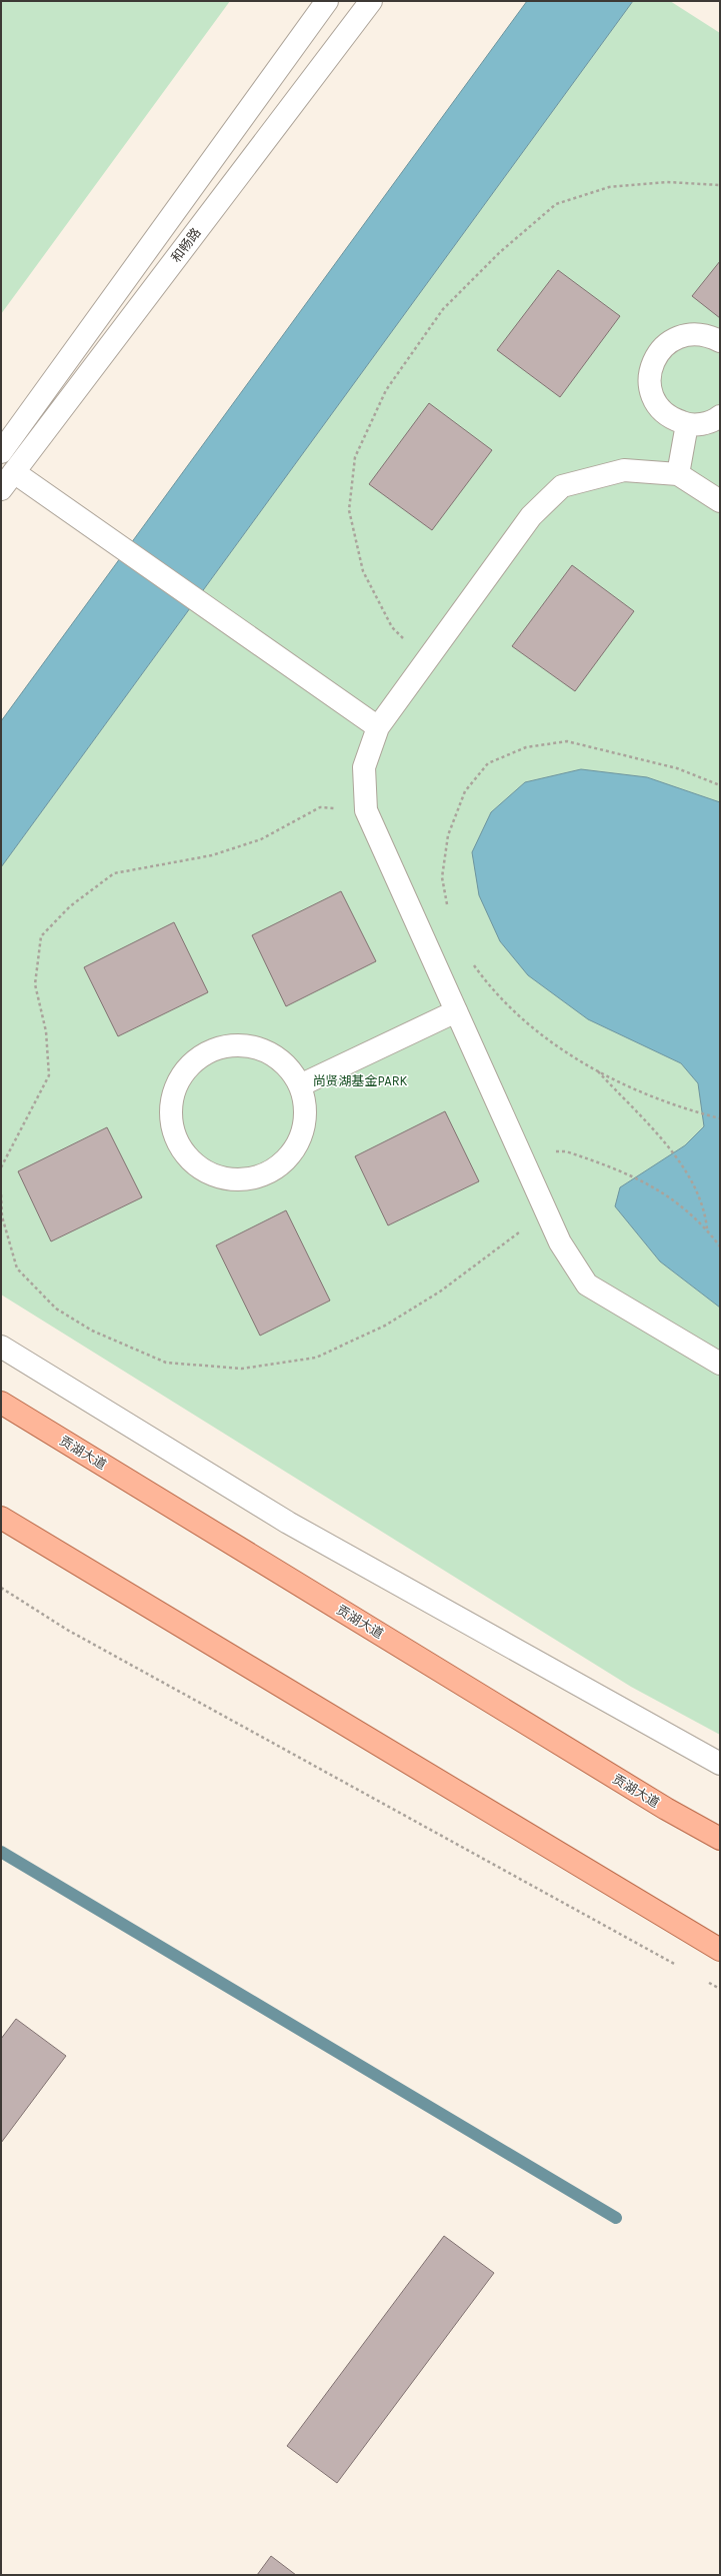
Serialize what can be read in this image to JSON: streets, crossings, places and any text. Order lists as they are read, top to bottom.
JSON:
{
  "streets": {
    "main road": ["贡湖大道"],
    "street": ["和畅路"]
  },
  "parks": ["尚贤湖基金PARK"]
}
